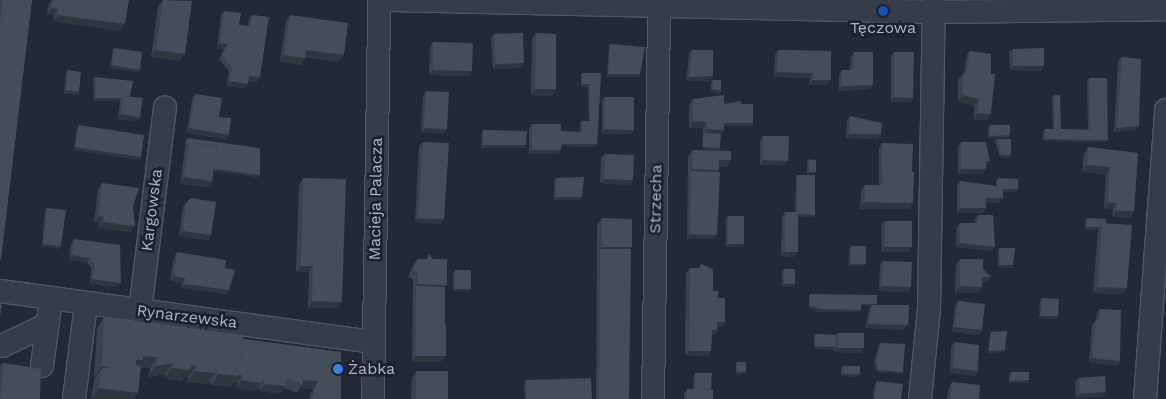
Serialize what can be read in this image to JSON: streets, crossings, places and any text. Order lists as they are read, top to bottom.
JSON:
{
  "streets": {
    "street": [
      "Macieja Palacza",
      "Strzecha",
      "Kargowska",
      "Rynarzewska"
    ]
  },
  "crossings": [
    ["Macieja Palacza", "Rynarzewska"],
    ["Kargowska", "Rynarzewska"]
  ],
  "places": ["Tęczowa", "Żabka"]
}
